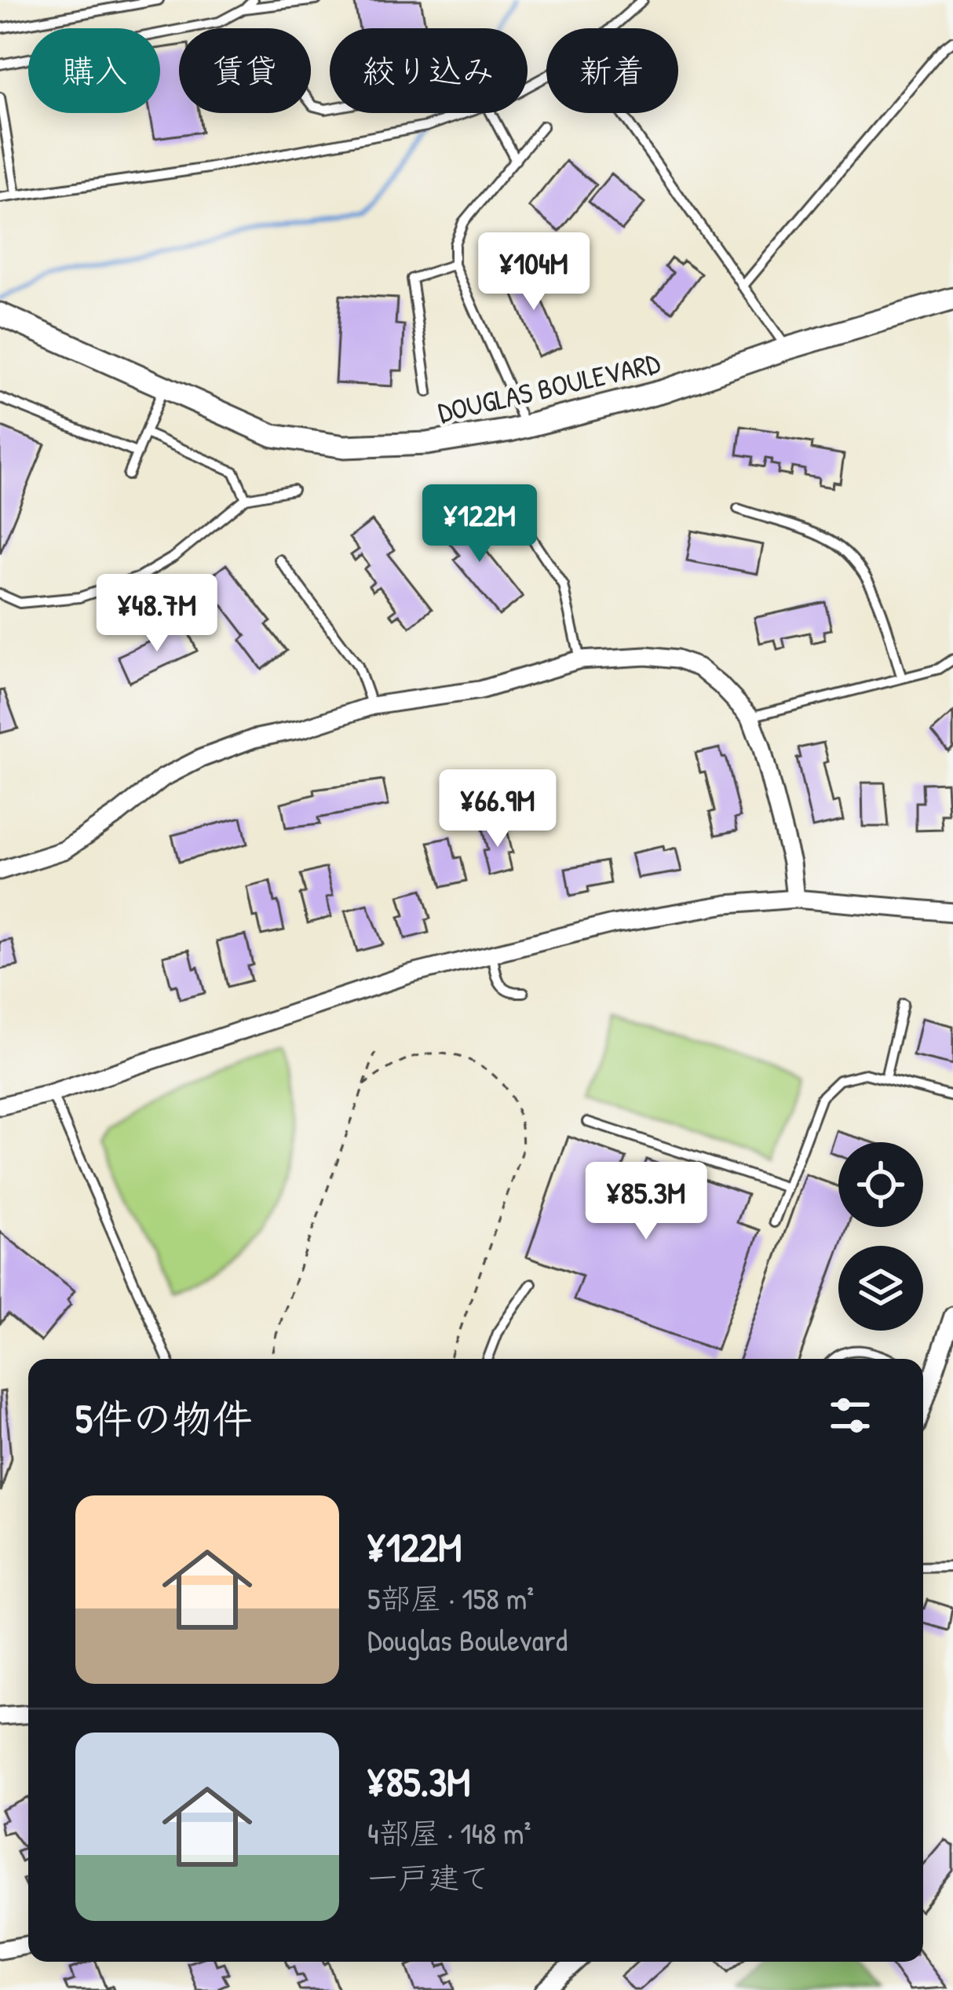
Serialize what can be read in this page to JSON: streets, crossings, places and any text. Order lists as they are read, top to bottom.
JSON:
{
  "streets": {
    "street": ["DOUGLAS BOULEVARD"]
  },
  "page": {
    "chip": [
      "購入",
      "賃貸",
      "絞り込み",
      "新着"
    ],
    "price": [
      "¥104M",
      "¥122M",
      "¥48.7M",
      "¥66.9M",
      "¥85.3M"
    ],
    "heading": "5件の物件",
    "list": [
      {
        "name": "¥122M",
        "note": "5部屋 · 158 m² · Douglas Boulevard"
      },
      {
        "name": "¥85.3M",
        "note": "4部屋 · 148 m² · 一戸建て"
      }
    ]
  }
}
